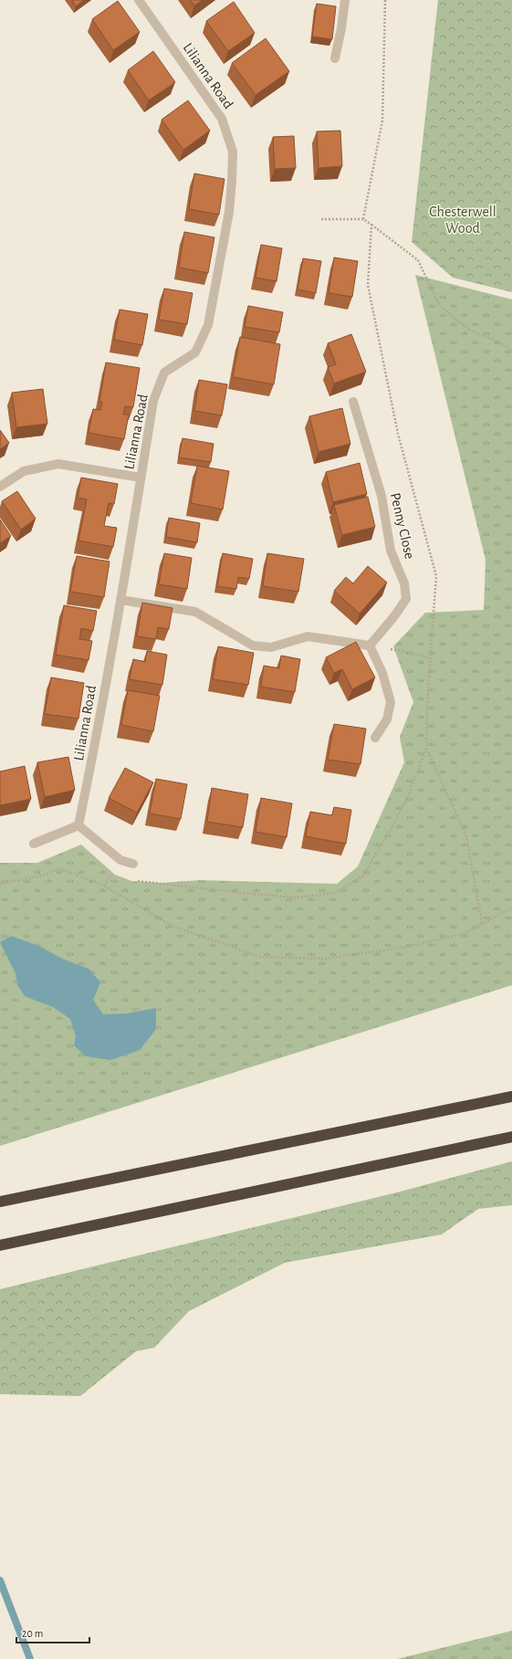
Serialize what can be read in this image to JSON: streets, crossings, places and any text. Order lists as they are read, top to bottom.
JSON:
{
  "streets": {
    "street": ["Lilianna Road", "Penny Close"]
  },
  "parks": ["Chesterwell Wood"],
  "scale_bar": "20 m"
}
